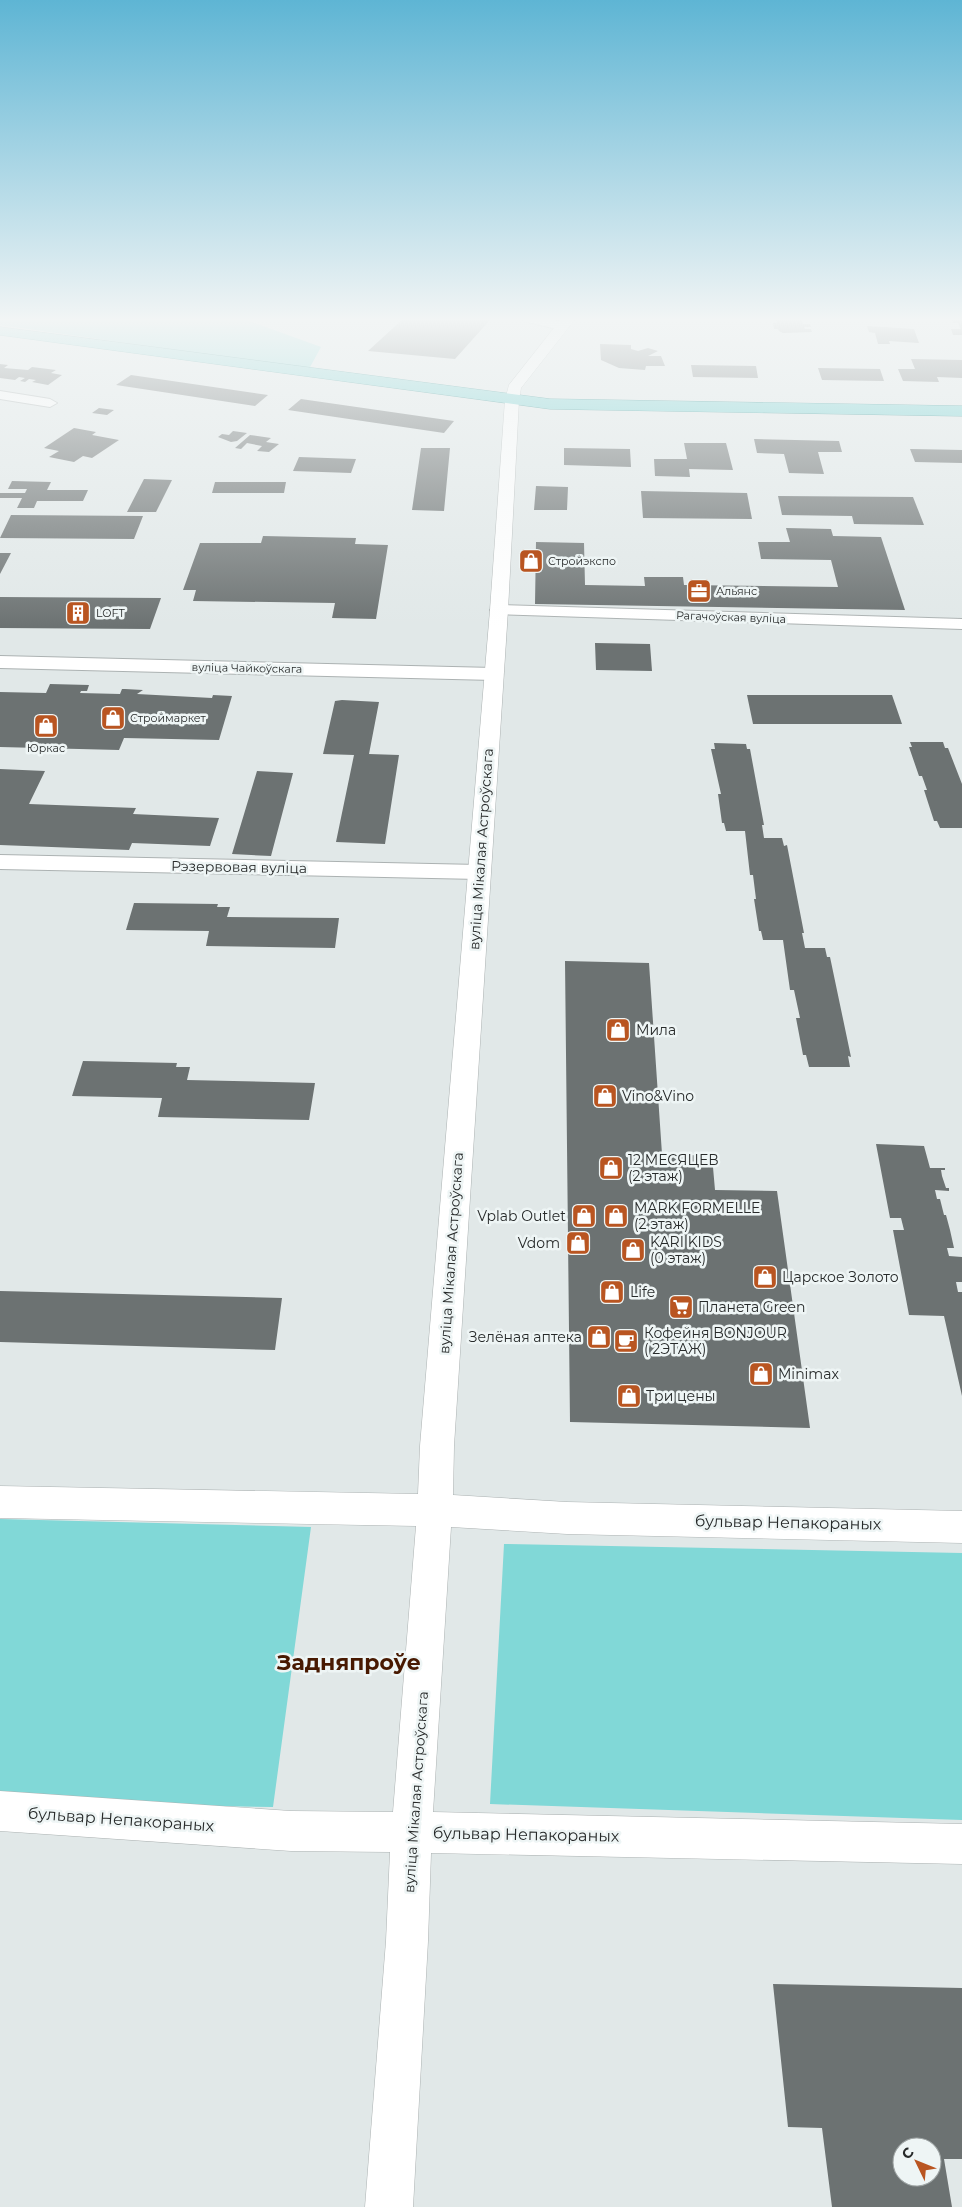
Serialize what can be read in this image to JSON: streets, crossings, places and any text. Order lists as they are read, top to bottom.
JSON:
{
  "streets": {
    "main road": ["вуліца Мікалая Астроўскага", "бульвар Непакораных"],
    "street": ["Рагачоўская вуліца", "вуліца Чайкоўскага", "Рэзервовая вуліца"]
  },
  "crossings": [
    ["Рагачоўская вуліца", "вуліца Мікалая Астроўскага"],
    ["вуліца Чайкоўскага", "вуліца Мікалая Астроўскага"],
    ["вуліца Мікалая Астроўскага", "Рэзервовая вуліца"],
    ["вуліца Мікалая Астроўскага", "бульвар Непакораных"]
  ],
  "districts": ["Задняпроўе"],
  "places": {
    "shop": [
      "Стройэкспо",
      "Строймаркет",
      "Юркас",
      "Мила",
      "Vino&Vino",
      "12 МЕСЯЦЕВ (2 этаж)",
      "Vplab Outlet",
      "MARK FORMELLE (2 этаж)",
      "Vdom",
      "KARI KIDS (0 этаж)",
      "Царское Золото",
      "Life",
      "Зелёная аптека",
      "Minimax",
      "Три цены"
    ],
    "office": ["Альянс"],
    "building": ["LOFT"],
    "supermarket": ["Планета Green"],
    "cafe": ["Кофейня BONJOUR ( 2ЭТАЖ)"]
  },
  "north": "top left"
}
